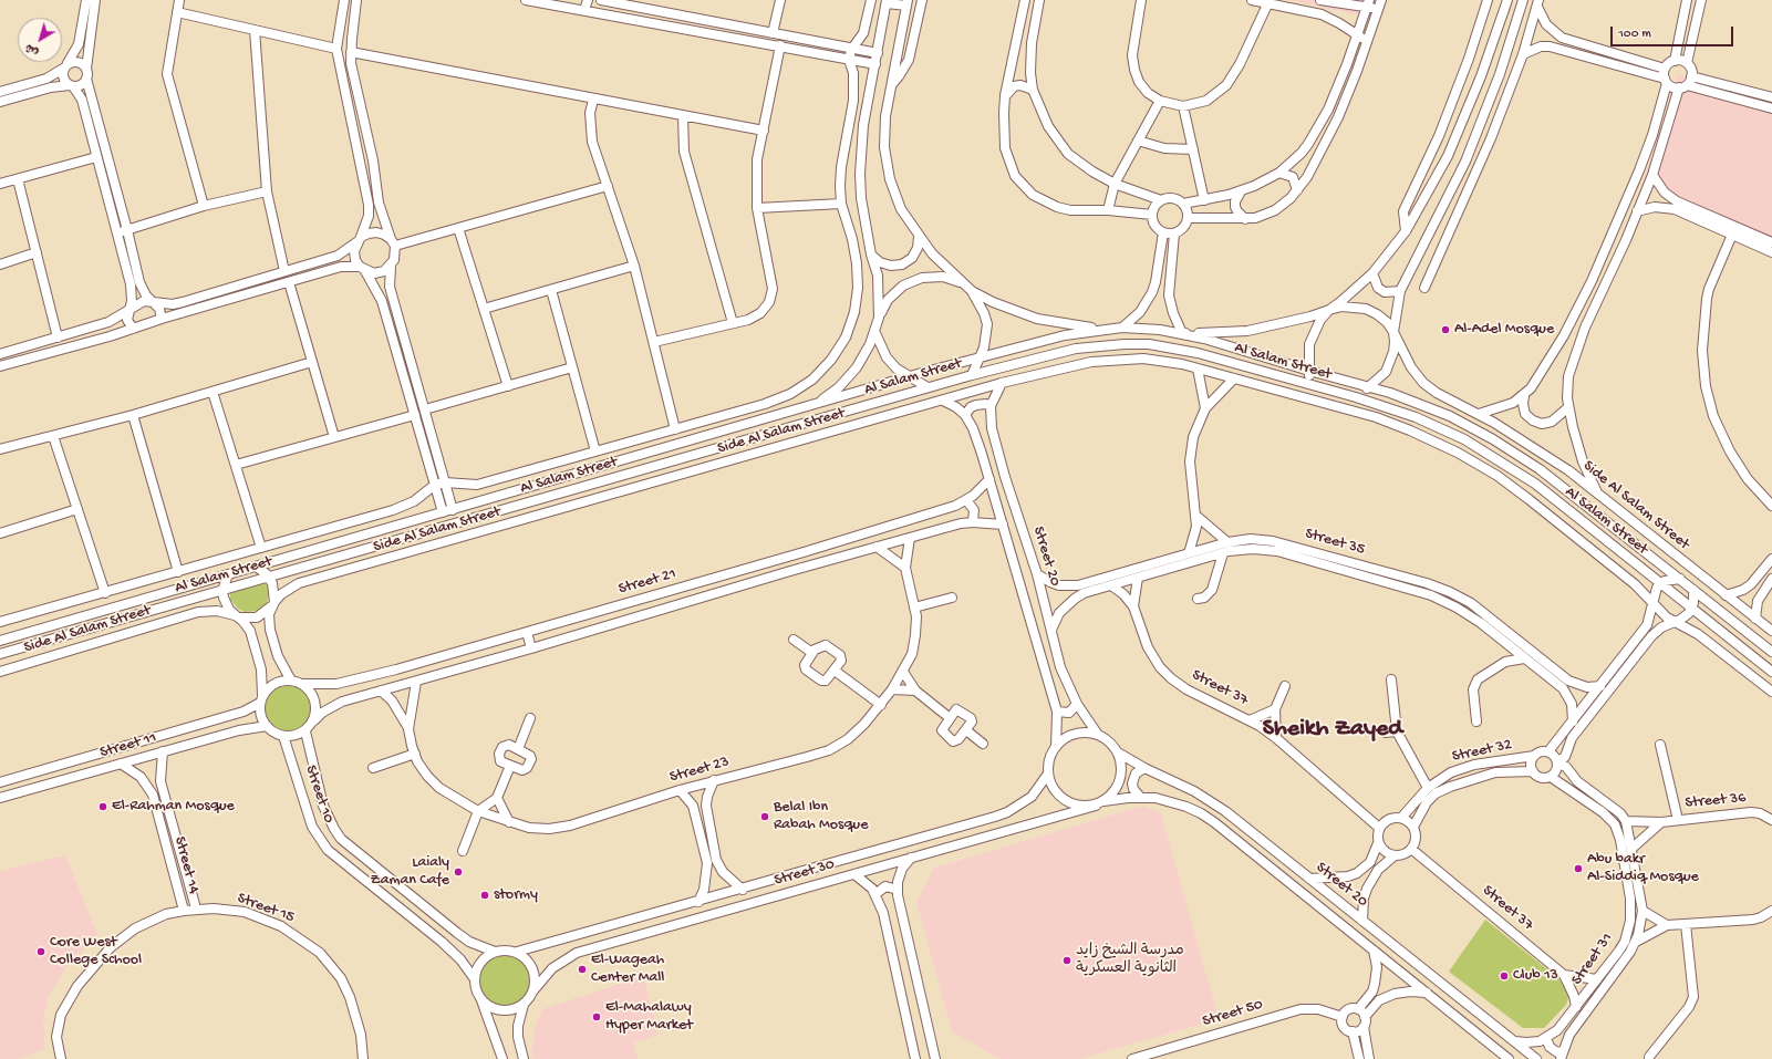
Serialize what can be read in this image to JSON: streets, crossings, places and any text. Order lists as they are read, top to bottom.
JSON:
{
  "streets": {
    "street": [
      "Al Salam Street",
      "Side Al Salam Street",
      "Street 35",
      "Street 20",
      "Street 21",
      "Street 37",
      "Street 11",
      "Street 32",
      "Street 23",
      "Street 10",
      "Street 36",
      "Street 14",
      "Street 30",
      "Street 15",
      "Street 31",
      "Street 50"
    ]
  },
  "crossings": [
    ["Al Salam Street", "Side Al Salam Street"],
    ["Side Al Salam Street", "Street 20"],
    ["Street 35", "Street 20"],
    ["Street 35", "Street 37"],
    ["Street 20", "Street 21"],
    ["Street 20", "Street 30"],
    ["Street 21", "Street 11"],
    ["Street 21", "Street 23"],
    ["Street 21", "Street 10"],
    ["Street 37", "Street 32"],
    ["Street 37", "Street 31"],
    ["Street 11", "Street 10"],
    ["Street 11", "Street 14"],
    ["Street 32", "Street 31"],
    ["Street 10", "Street 30"],
    ["Street 36", "Street 31"],
    ["Street 14", "Street 15"]
  ],
  "districts": ["Sheikh Zayed"],
  "places": [
    "Al-Adel Mosque",
    "El-Rahman Mosque",
    "Belal Ibn Rabah Mosque",
    "Abu bakr Al-Siddiq Mosque",
    "Laialy Zaman Cafe",
    "stormy",
    "Core West College School",
    "مدرسة الشيخ زايد الثانوية العسكرية",
    "El-Wageah Center Mall",
    "Club 13",
    "El-Mahalawy Hyper Market"
  ],
  "scale_bar": "100 m",
  "north": "bottom left"
}
